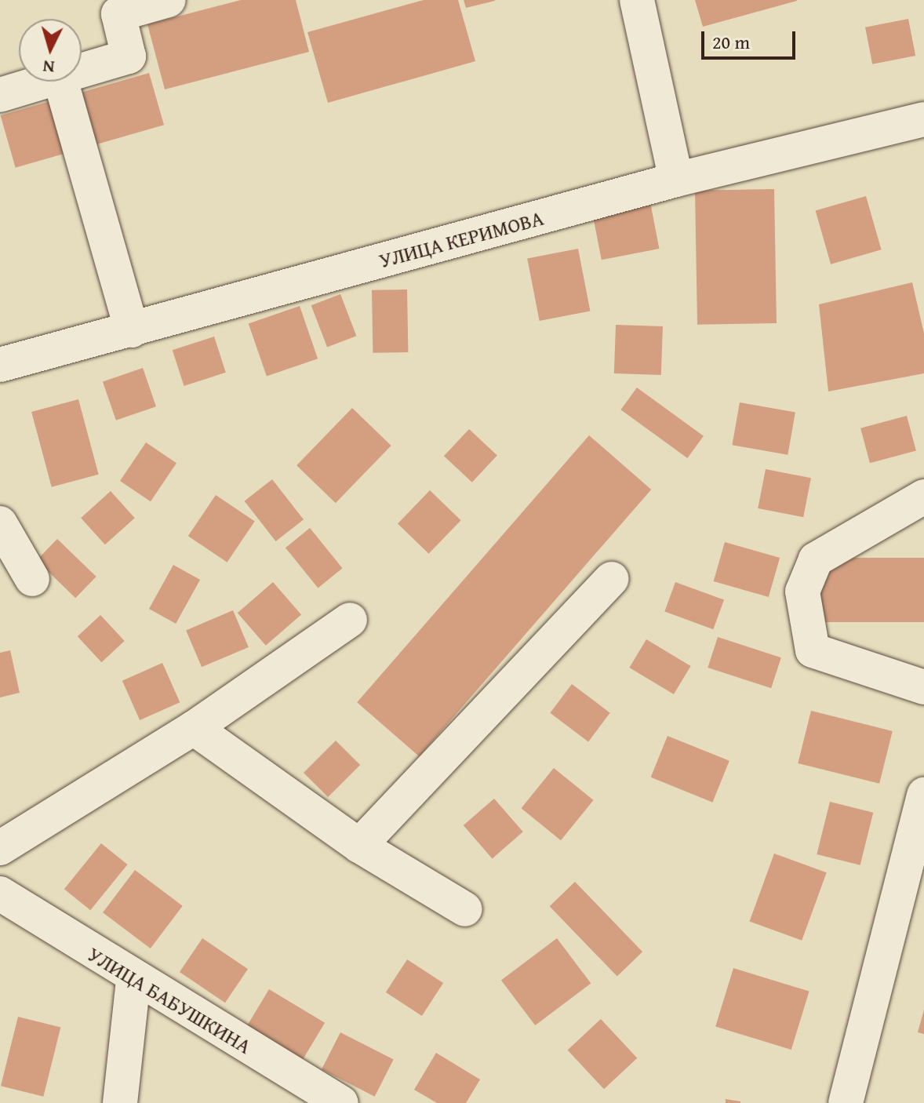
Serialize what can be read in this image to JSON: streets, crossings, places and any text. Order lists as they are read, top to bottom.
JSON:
{
  "streets": {
    "street": ["УЛИЦА КЕРИМОВА", "УЛИЦА БАБУШКИНА"]
  },
  "scale_bar": "20 m",
  "north": "bottom"
}
